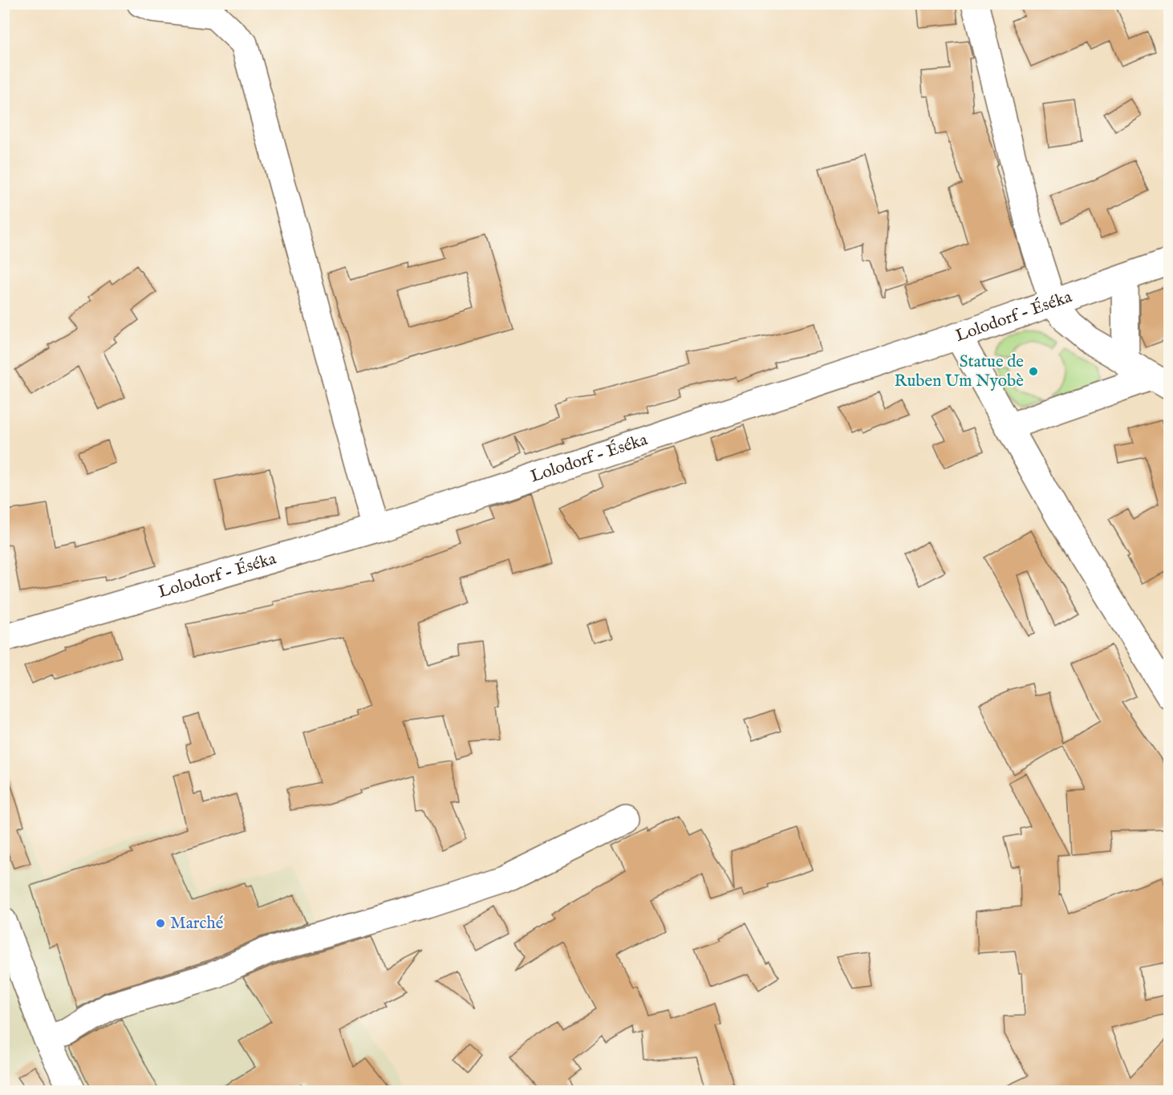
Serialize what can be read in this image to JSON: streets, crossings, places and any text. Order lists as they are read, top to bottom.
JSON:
{
  "streets": {
    "street": ["Lolodorf - Éséka"]
  },
  "places": ["Statue de Ruben Um Nyobè", "Marché"]
}
